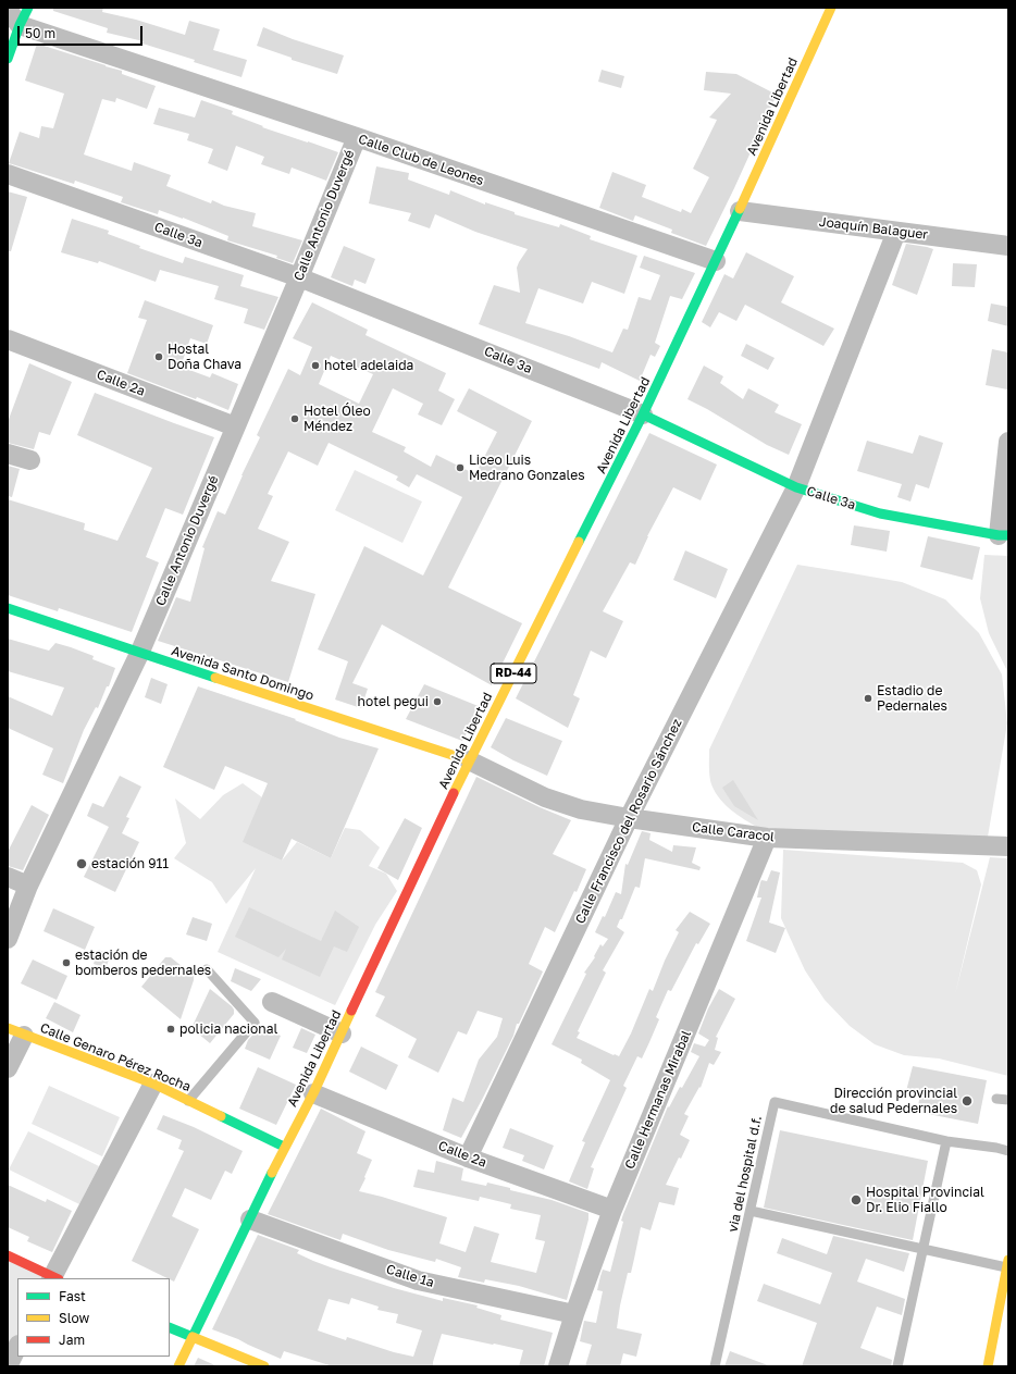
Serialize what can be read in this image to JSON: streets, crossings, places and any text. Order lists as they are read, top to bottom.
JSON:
{
  "streets": {
    "main road": [
      "Avenida Libertad",
      "Calle 3ª",
      "Avenida Santo Domingo",
      "RD-44",
      "Calle Genaro Pérez Rocha"
    ],
    "street": [
      "Calle Club de Leones",
      "Calle Antonio Duvergé",
      "Joaquín Balaguer",
      "Calle 2ª",
      "Calle Francisco del Rosario Sánchez",
      "Calle Caracol",
      "Calle Hermanas Mirabal",
      "Calle 1ª"
    ],
    "lane": ["via del hospital d.f."]
  },
  "crossings": [
    ["Avenida Libertad", "Calle Club de Leones"],
    ["Avenida Libertad", "Joaquín Balaguer"],
    ["Avenida Libertad", "Calle 3ª"],
    ["Avenida Libertad", "Calle 2ª"],
    ["Avenida Libertad", "Avenida Santo Domingo"],
    ["Avenida Libertad", "Calle Caracol"],
    ["Avenida Libertad", "Calle Genaro Pérez Rocha"],
    ["Avenida Libertad", "Calle 1ª"],
    ["Calle Club de Leones", "Calle Antonio Duvergé"],
    ["Calle Antonio Duvergé", "Calle 3ª"],
    ["Calle Antonio Duvergé", "Calle 2ª"],
    ["Calle Antonio Duvergé", "Avenida Santo Domingo"],
    ["Joaquín Balaguer", "Calle Francisco del Rosario Sánchez"],
    ["Calle 3ª", "Calle Francisco del Rosario Sánchez"],
    ["Calle 2ª", "Calle Francisco del Rosario Sánchez"],
    ["Calle 2ª", "Calle Hermanas Mirabal"],
    ["Avenida Santo Domingo", "Calle Caracol"],
    ["Calle Francisco del Rosario Sánchez", "Calle Caracol"],
    ["Calle Caracol", "Calle Hermanas Mirabal"],
    ["Calle Hermanas Mirabal", "Calle 1ª"]
  ],
  "places": [
    "Hostal Doña Chava",
    "hotel adelaida",
    "Hotel Óleo Méndez",
    "Liceo Luis Medrano Gonzales",
    "Estadio de Pedernales",
    "hotel pegui",
    "estación 911",
    "estación de bomberos pedernales",
    "policia nacional",
    "Dirección provincial de salud Pedernales",
    "Hospital Provincial Dr. Elio Fiallo"
  ],
  "legend": ["Fast", "Slow", "Jam"],
  "scale_bar": "50 m"
}
